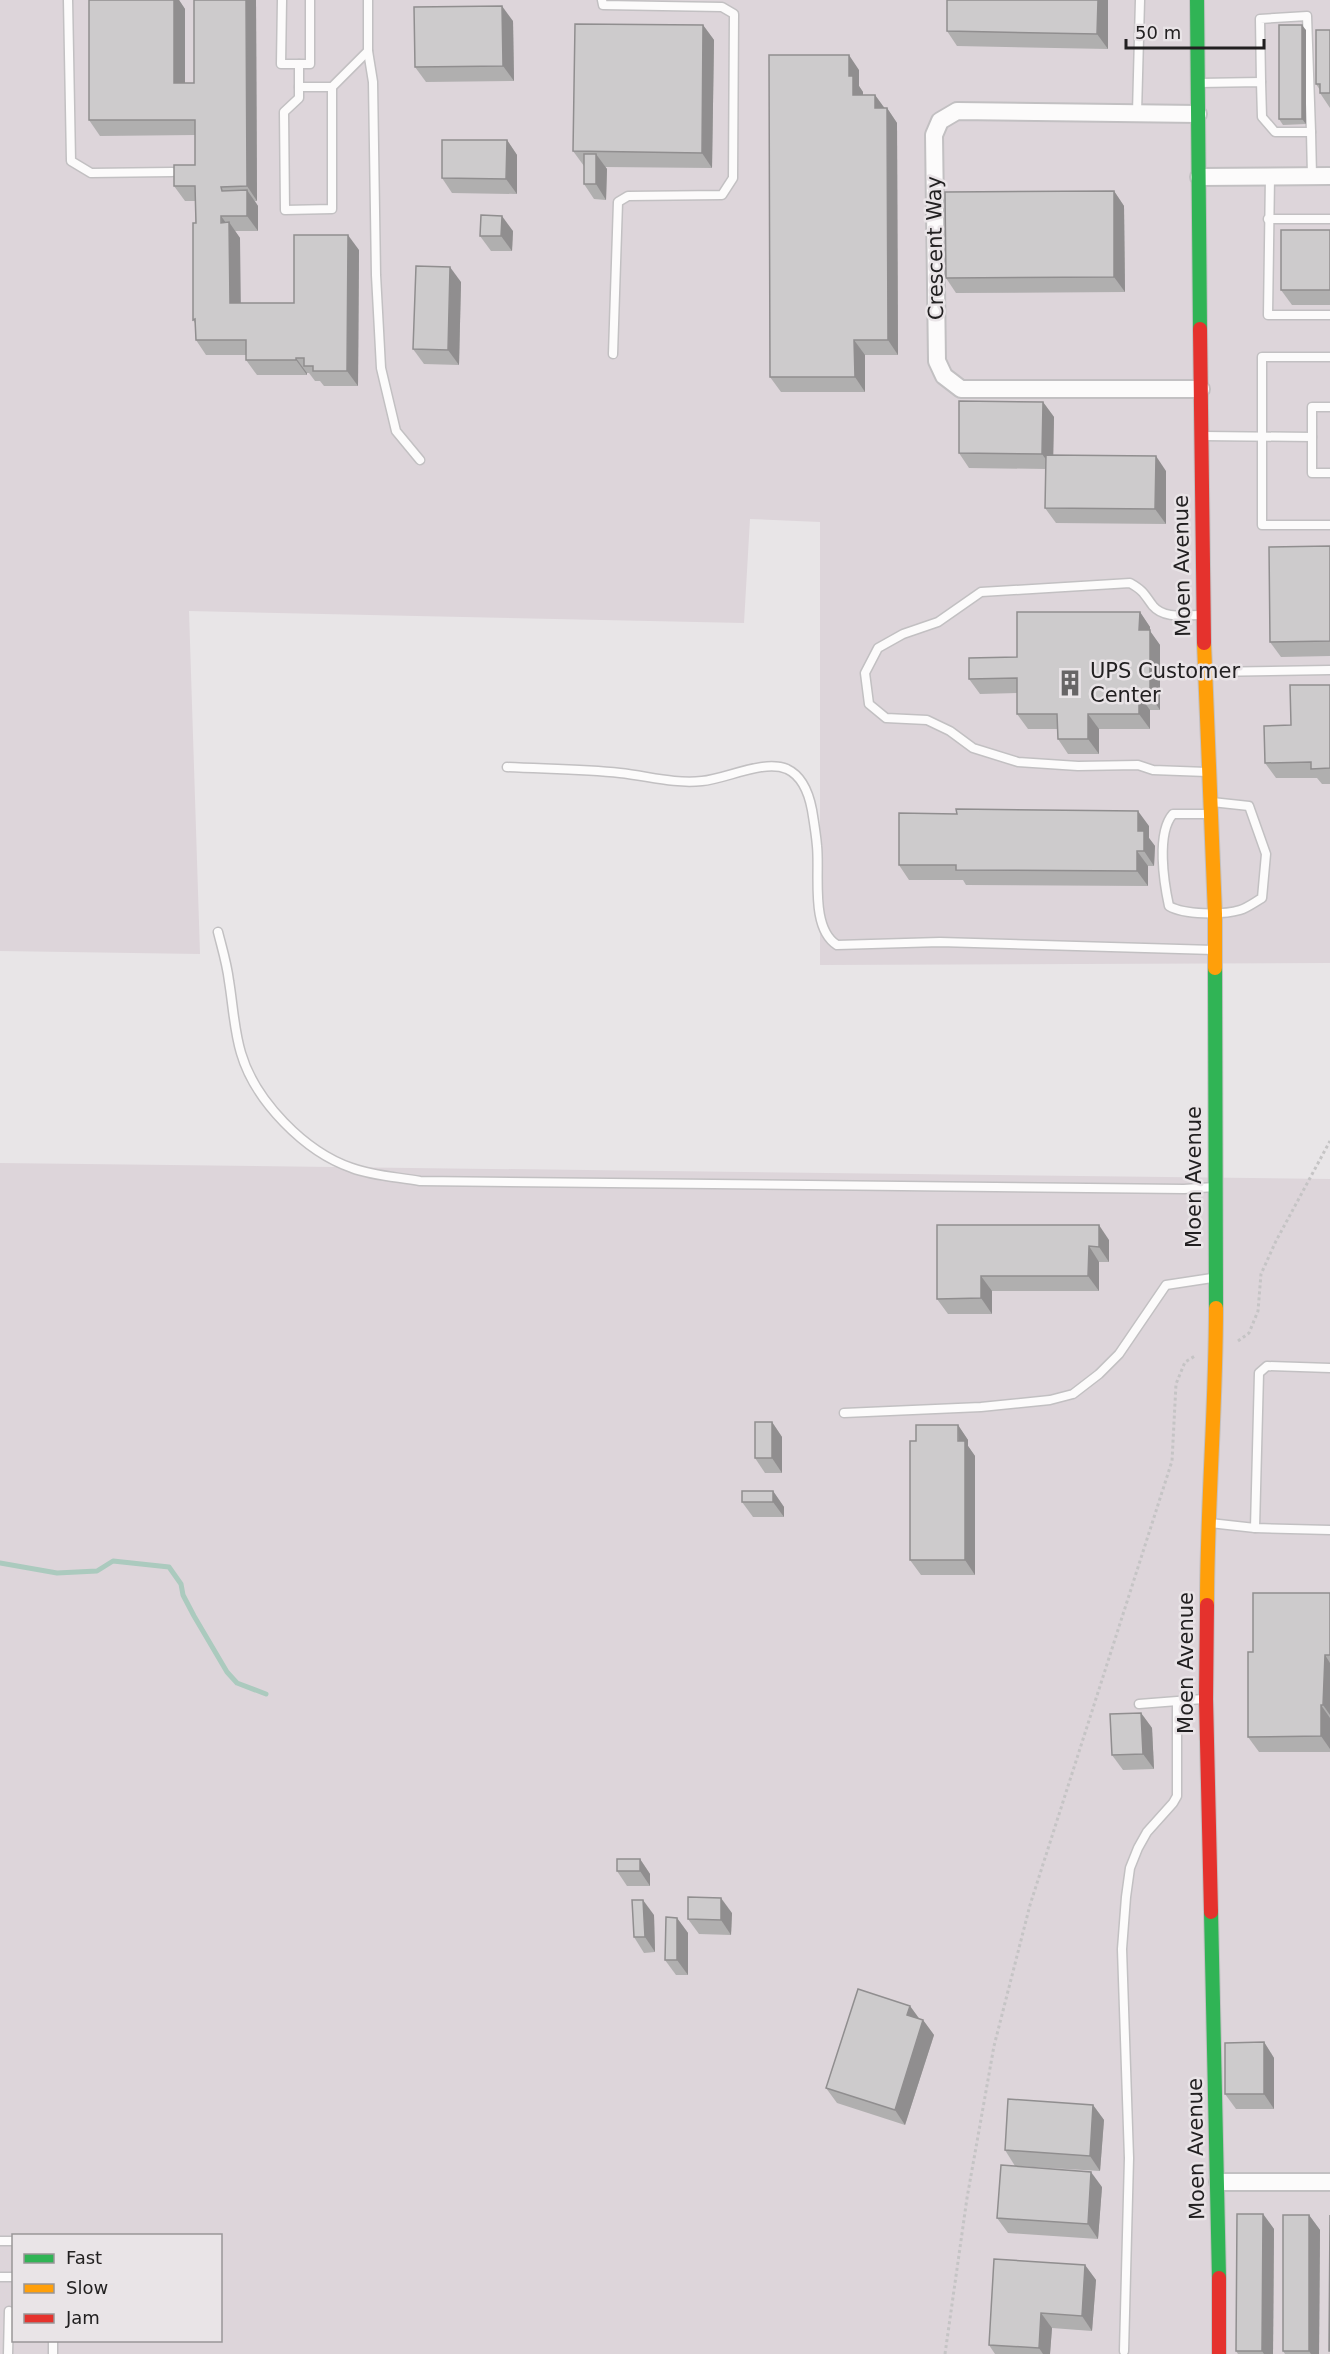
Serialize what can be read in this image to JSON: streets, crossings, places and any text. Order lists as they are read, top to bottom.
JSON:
{
  "streets": {
    "street": ["Crescent Way", "Moen Avenue"]
  },
  "crossings": [
    ["Crescent Way", "Moen Avenue"]
  ],
  "places": {
    "building": ["UPS Customer Center"]
  },
  "legend": ["Fast", "Slow", "Jam"],
  "scale_bar": "50 m"
}
